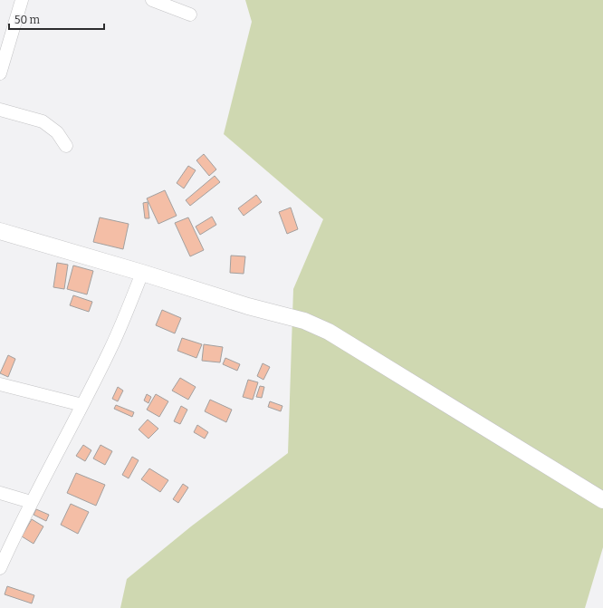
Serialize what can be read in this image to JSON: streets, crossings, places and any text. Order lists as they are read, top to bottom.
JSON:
{
  "scale_bar": "50 m"
}
